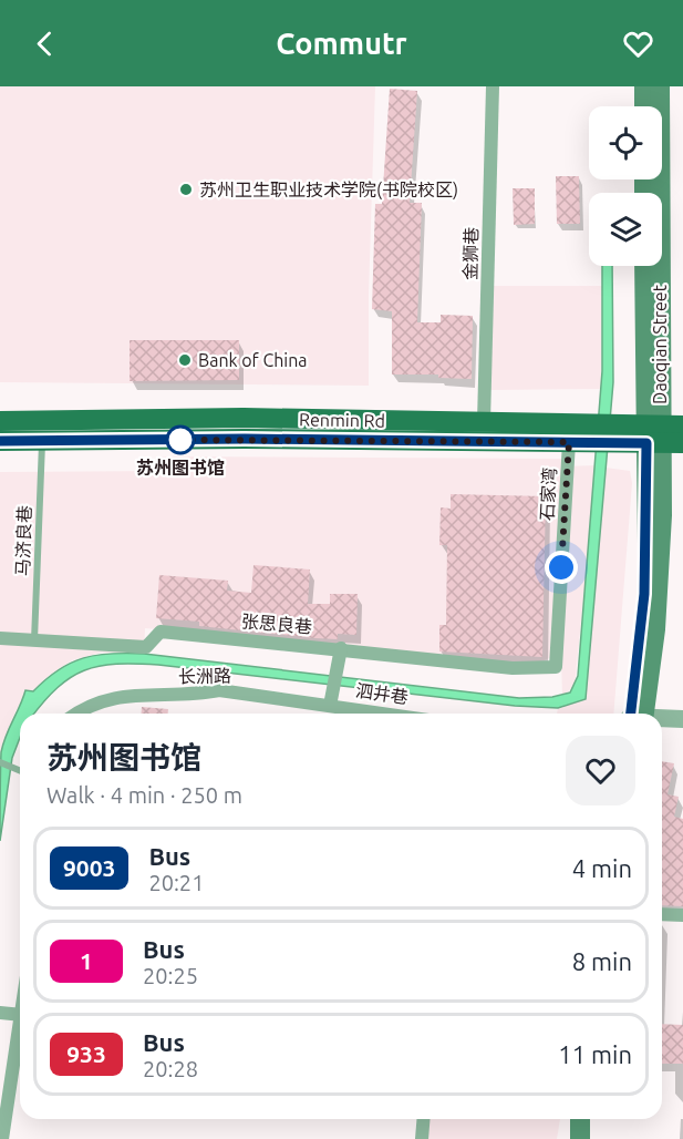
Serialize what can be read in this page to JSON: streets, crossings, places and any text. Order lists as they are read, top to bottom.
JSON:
{
  "streets": {
    "main road": ["Daoqian Street", "Renmin Rd"],
    "street": [
      "金狮巷",
      "石家湾",
      "张思良巷",
      "长洲路",
      "泗井巷"
    ],
    "lane": ["马济良巷"]
  },
  "crossings": [
    ["金狮巷", "Renmin Rd"],
    ["Daoqian Street", "Renmin Rd"],
    ["Renmin Rd", "石家湾"],
    ["Renmin Rd", "马济良巷"],
    ["石家湾", "张思良巷"],
    ["马济良巷", "张思良巷"],
    ["长洲路", "泗井巷"]
  ],
  "places": ["苏州卫生职业技术学院(书院校区)", "Bank of China", "苏州图书馆"],
  "lines": ["bus line 9003"],
  "page": {
    "header": "Commutr",
    "heading": ["苏州图书馆", "Walk · 4 min · 250 m"],
    "list": [
      {
        "mark": "9003",
        "name": "Bus",
        "note": "20:21",
        "value": "4 min"
      },
      {
        "mark": "1",
        "name": "Bus",
        "note": "20:25",
        "value": "8 min"
      },
      {
        "mark": "933",
        "name": "Bus",
        "note": "20:28",
        "value": "11 min"
      }
    ]
  }
}
